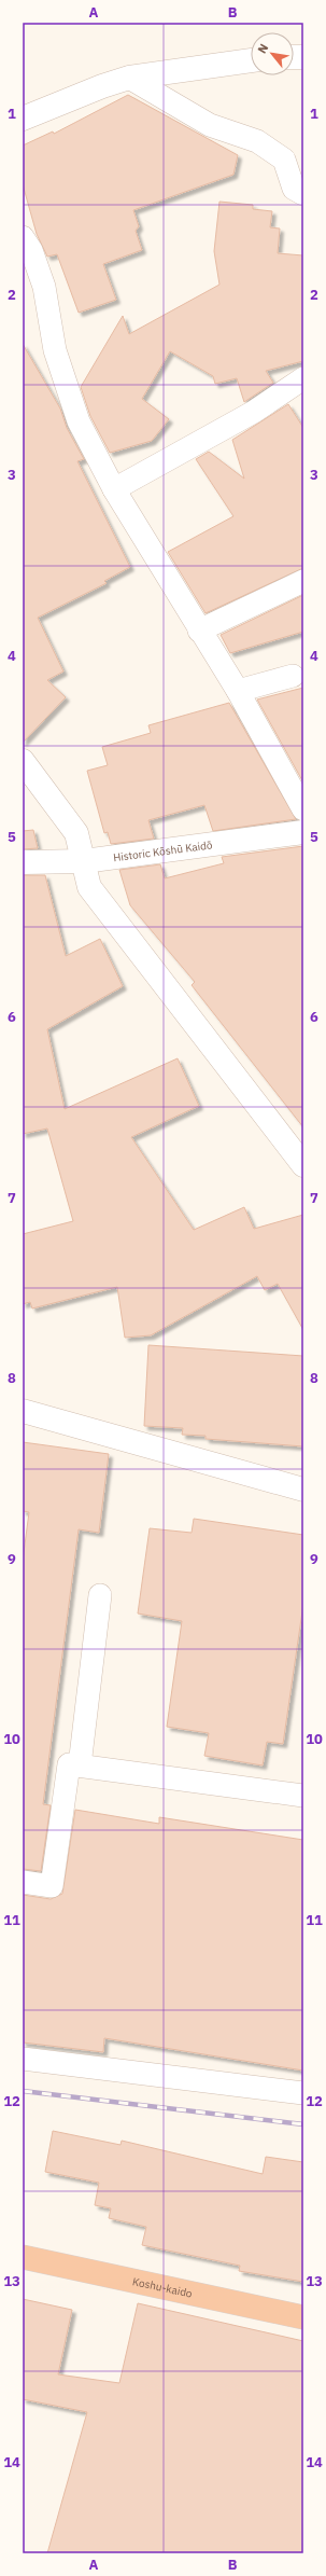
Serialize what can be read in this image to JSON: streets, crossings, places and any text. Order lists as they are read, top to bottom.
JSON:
{
  "streets": {
    "highway": ["Koshu-kaido"],
    "street": ["Historic Kōshū Kaidō"]
  },
  "north": "top left",
  "grid": {
    "columns": ["A", "B"],
    "rows": [
      "1",
      "2",
      "3",
      "4",
      "5",
      "6",
      "7",
      "8",
      "9",
      "10",
      "11",
      "12",
      "13",
      "14"
    ]
  }
}
